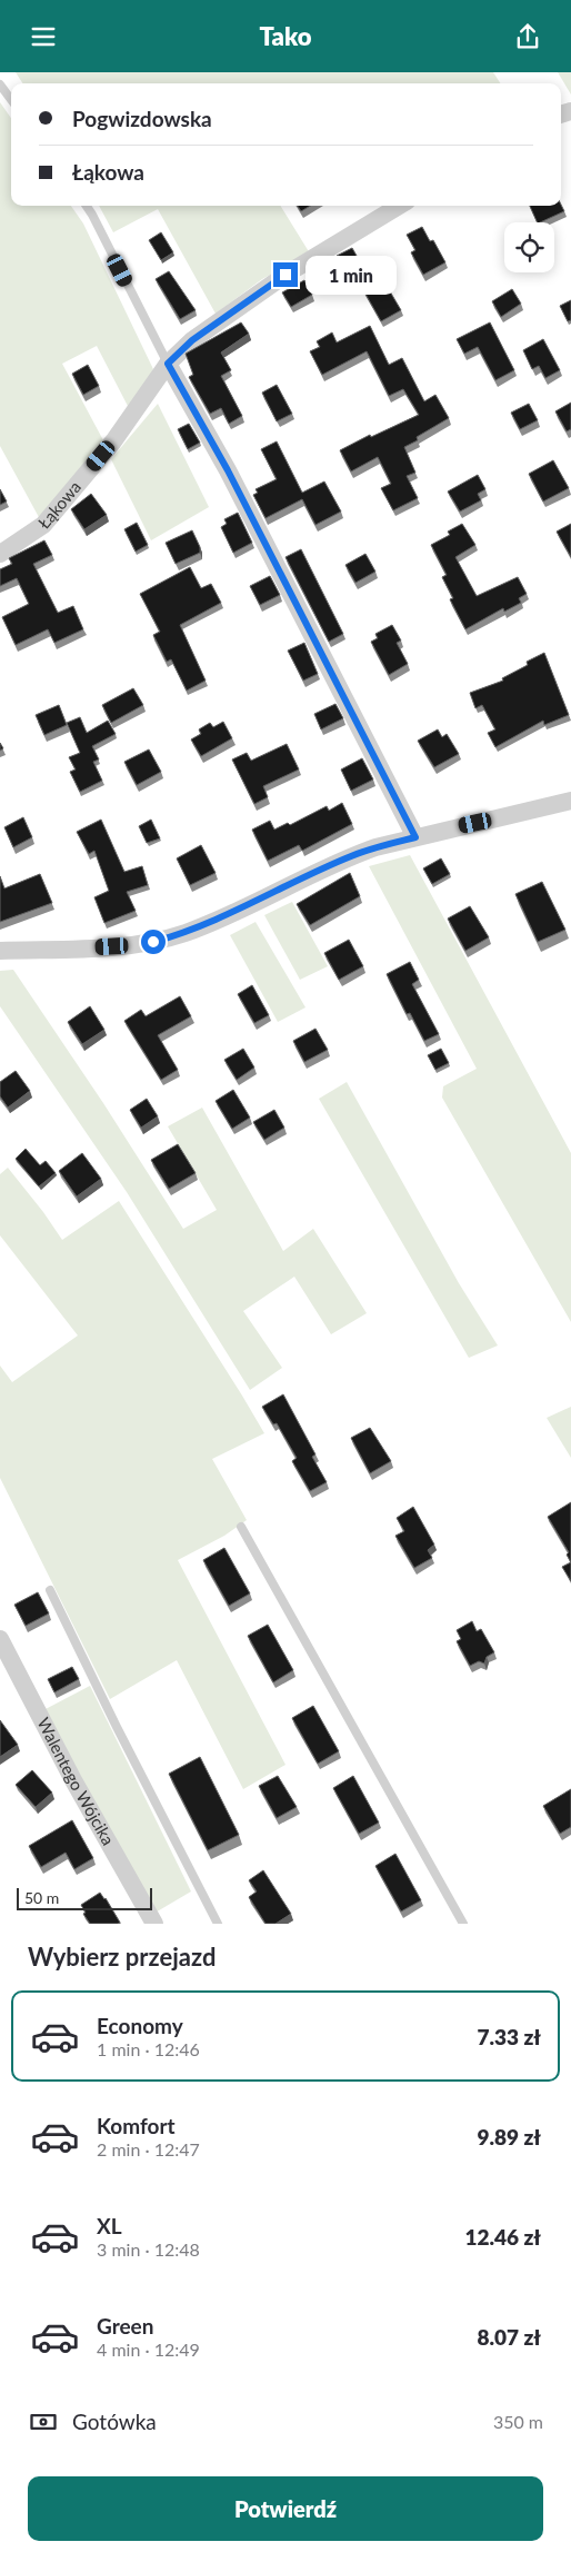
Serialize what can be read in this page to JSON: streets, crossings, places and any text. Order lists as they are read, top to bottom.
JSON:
{
  "streets": {
    "street": ["Łąkowa", "Walentego Wójcika"]
  },
  "scale_bar": "50 m",
  "page": {
    "header": "Tako",
    "banner": ["Pogwizdowska", "Łąkowa"],
    "bubble": "1 min",
    "scale": "50 m",
    "heading": "Wybierz przejazd",
    "list": [
      {
        "name": "Economy",
        "note": "1 min · 12:46",
        "value": "7.33 zł"
      },
      {
        "name": "Komfort",
        "note": "2 min · 12:47",
        "value": "9.89 zł"
      },
      {
        "name": "XL",
        "note": "3 min · 12:48",
        "value": "12.46 zł"
      },
      {
        "name": "Green",
        "note": "4 min · 12:49",
        "value": "8.07 zł"
      }
    ],
    "pay": ["Gotówka", "350 m"],
    "buttons": "Potwierdź"
  }
}
